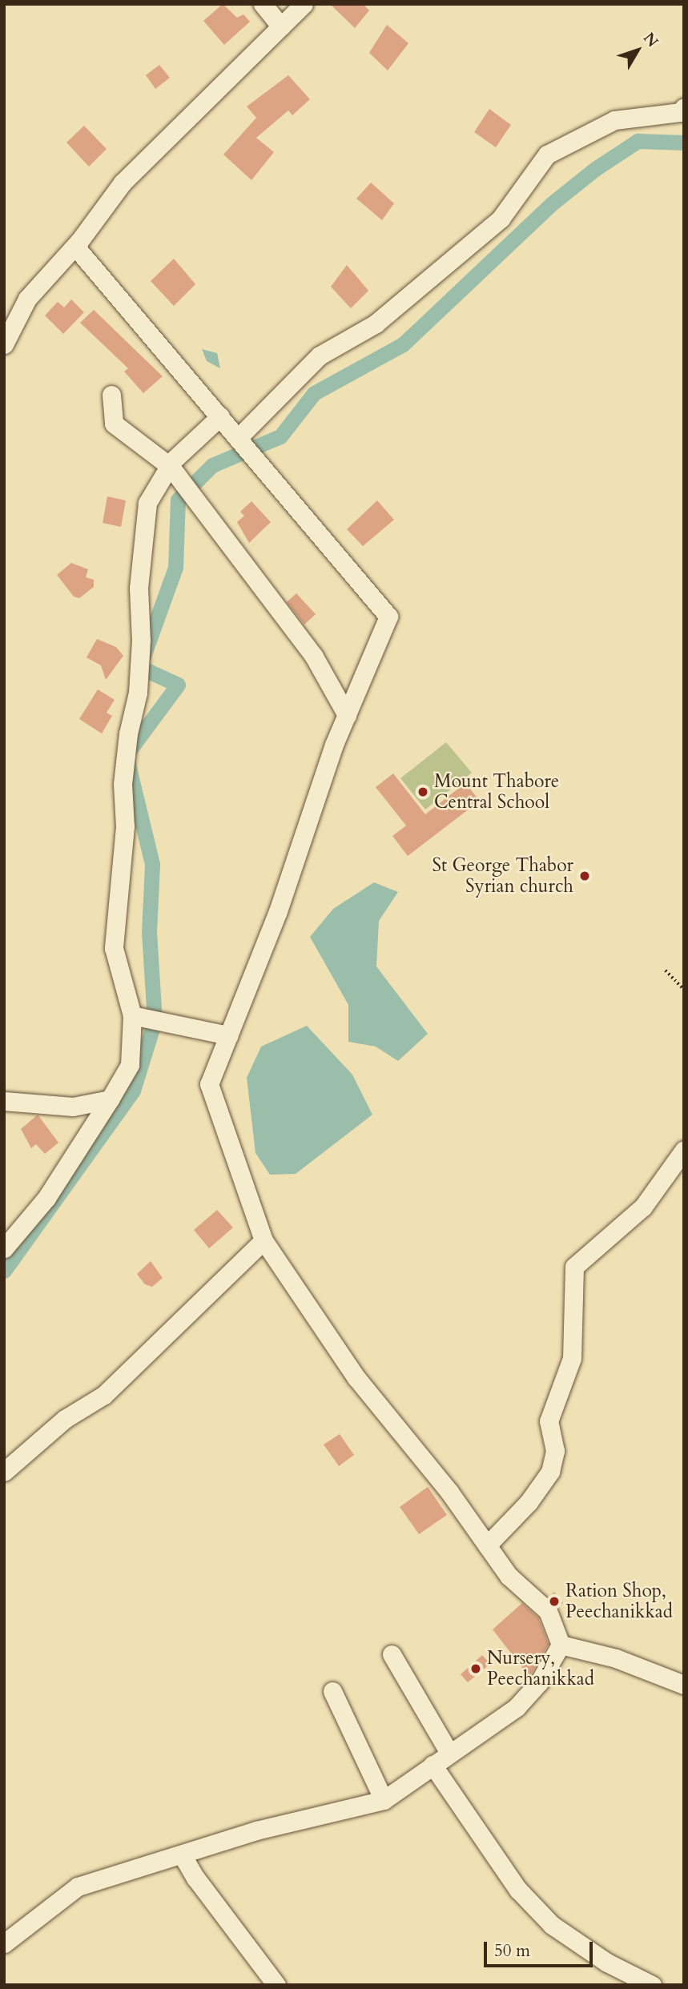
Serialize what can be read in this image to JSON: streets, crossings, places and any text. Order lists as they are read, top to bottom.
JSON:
{
  "places": [
    "Mount Thabore Central School",
    "St George Thabor Syrian church",
    "Ration Shop, Peechanikkad",
    "Nursery, Peechanikkad"
  ],
  "scale_bar": "50 m",
  "north": "top right"
}
